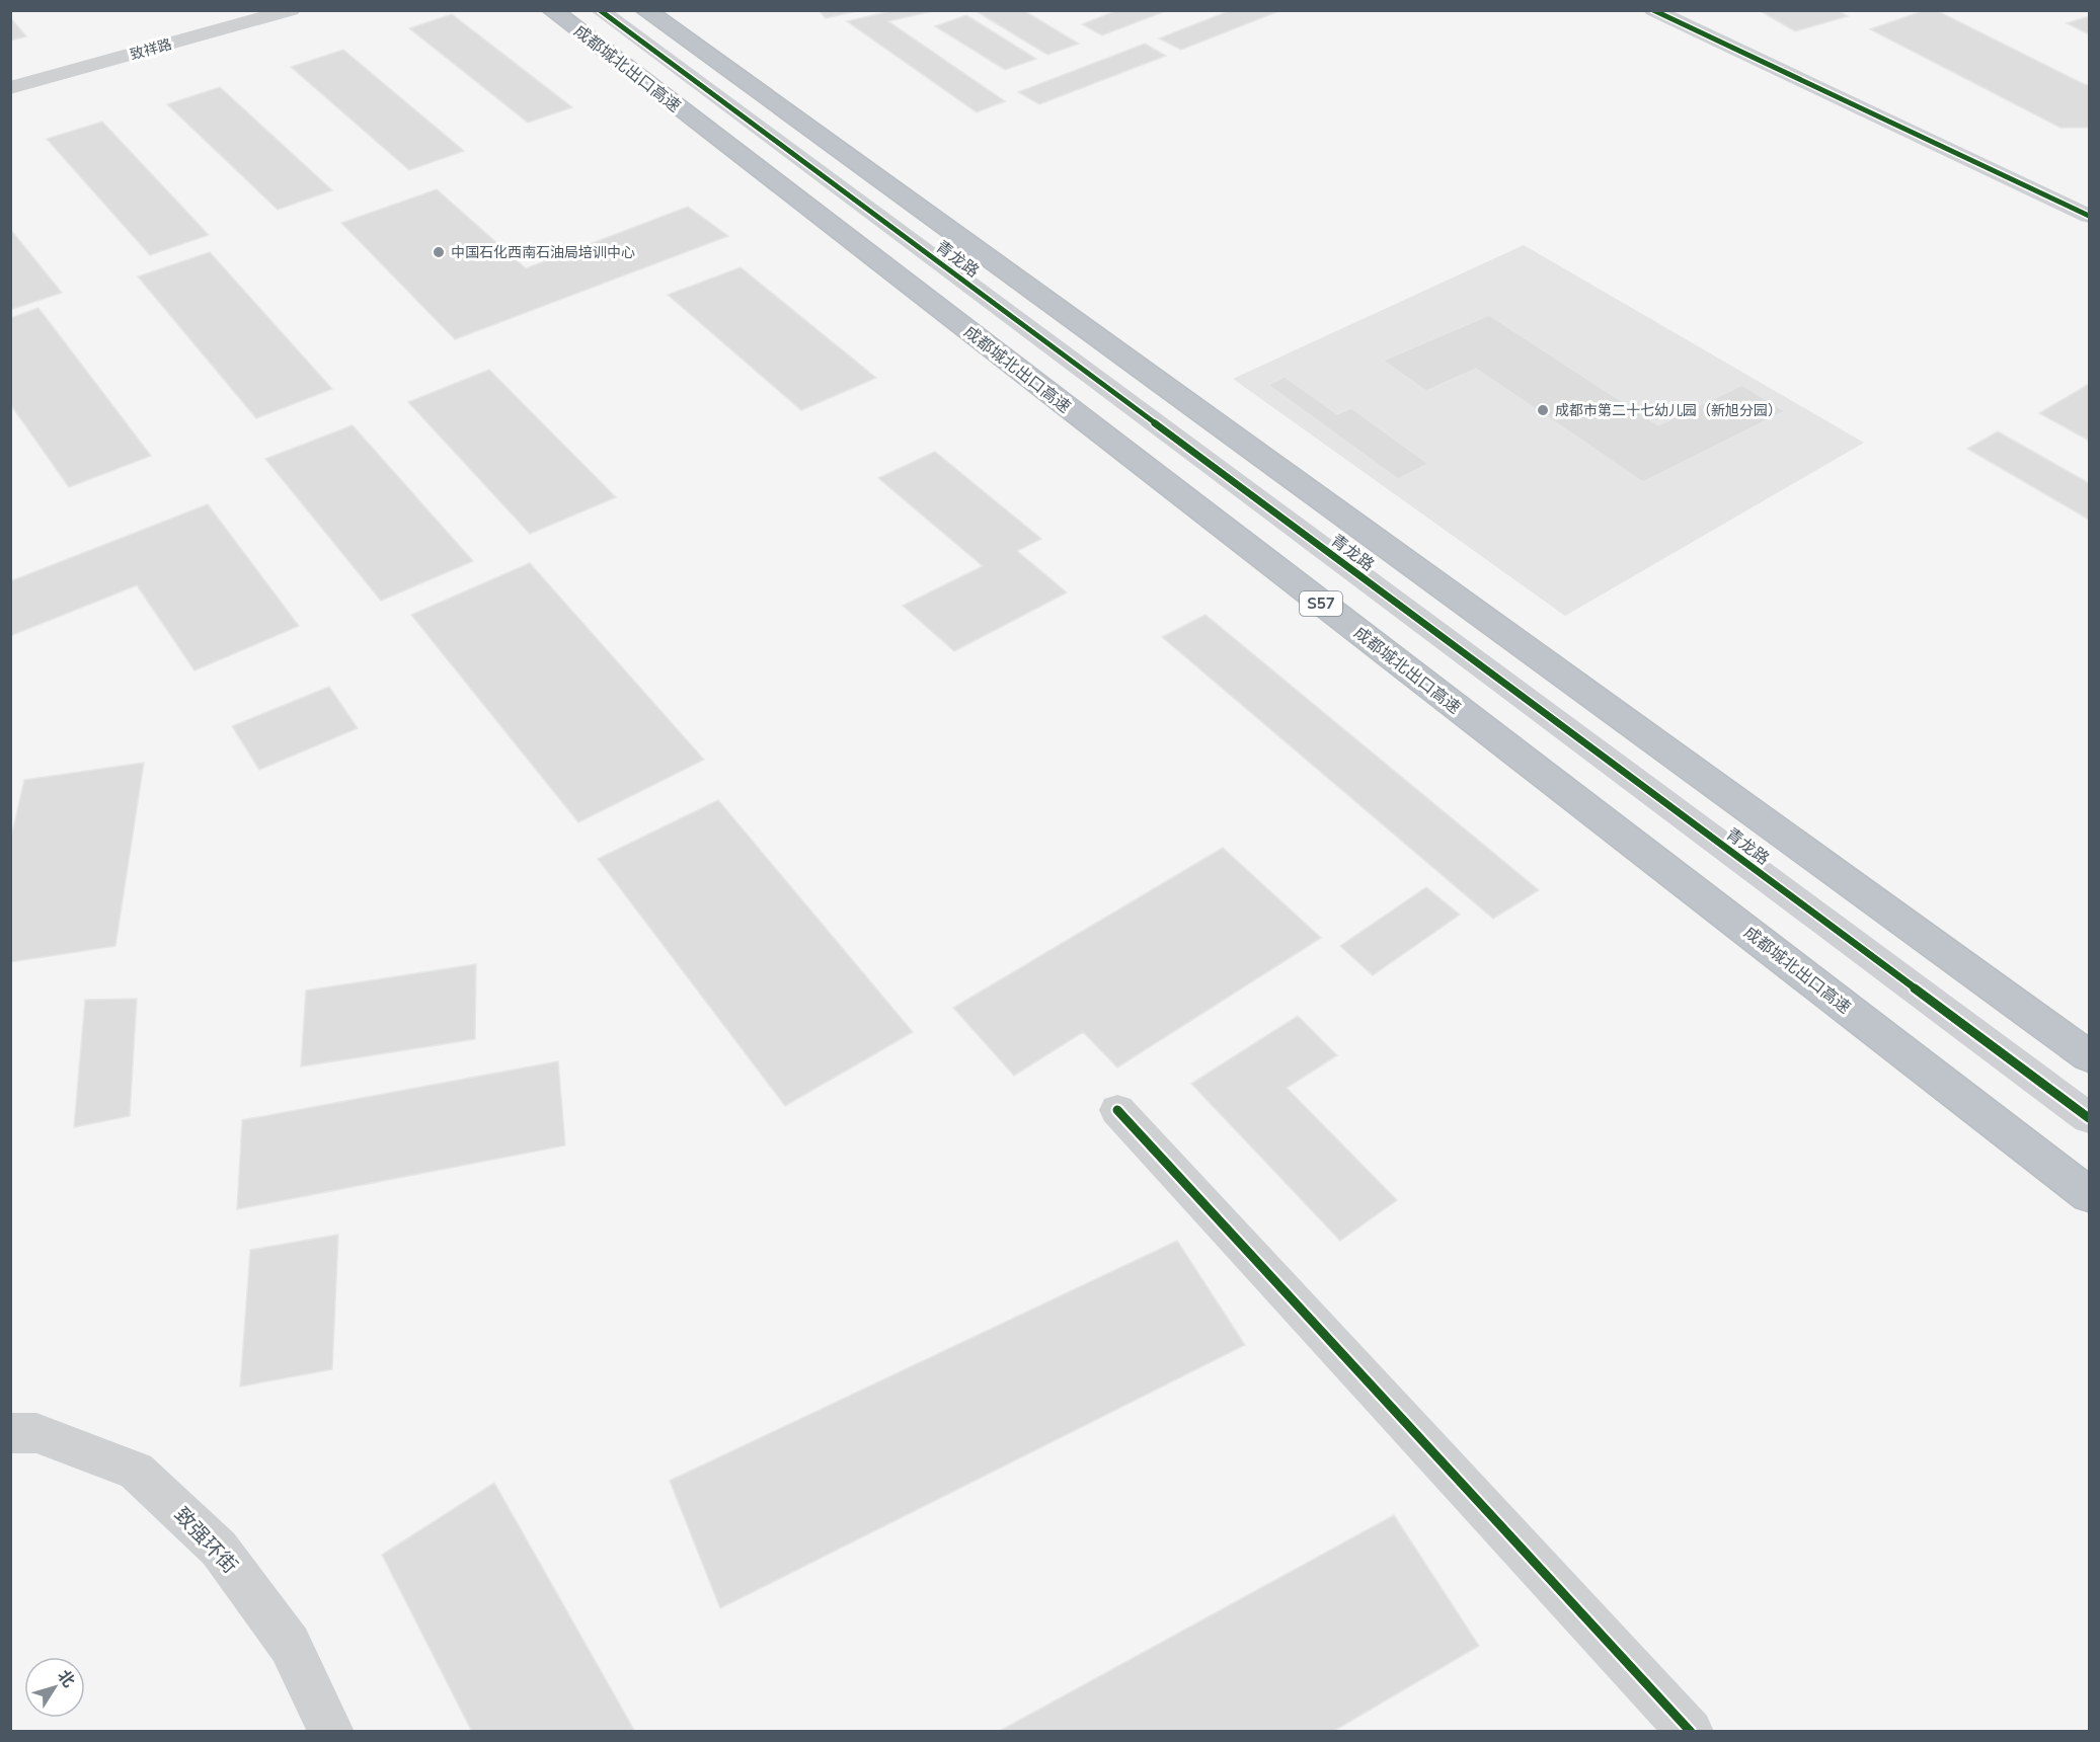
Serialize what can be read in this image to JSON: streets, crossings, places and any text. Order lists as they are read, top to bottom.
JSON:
{
  "streets": {
    "highway": ["成都城北出口高速", "S57"],
    "street": ["致祥路", "青龙路", "致强环街"]
  },
  "places": ["中国石化西南石油局培训中心", "成都市第二十七幼儿园（新旭分园）"],
  "north": "top right"
}
